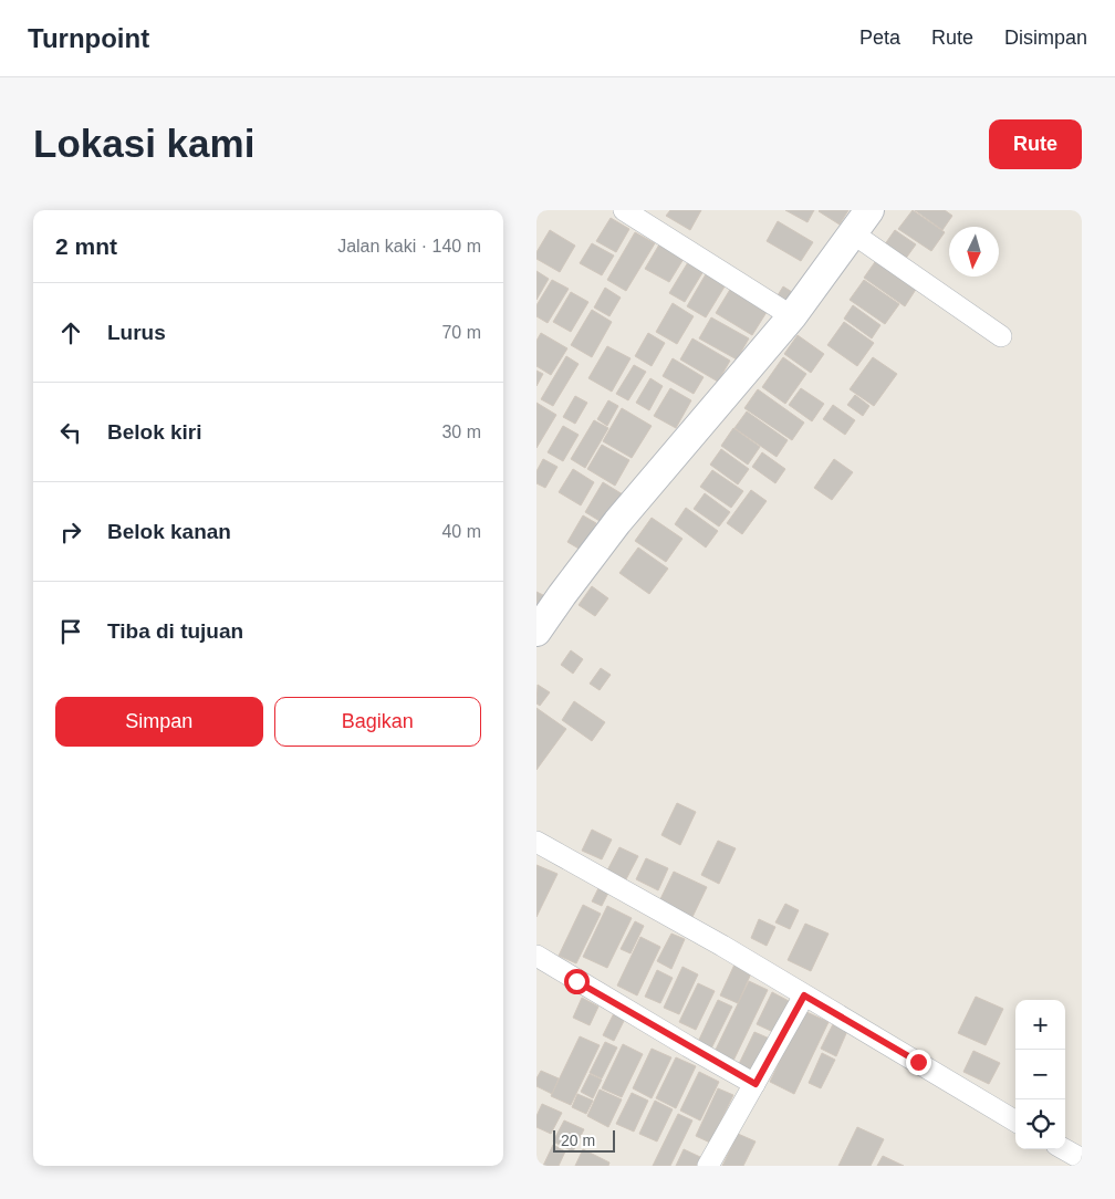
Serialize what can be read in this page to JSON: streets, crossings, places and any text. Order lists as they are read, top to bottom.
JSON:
{
  "scale_bar": "20 m",
  "north": "bottom",
  "page": {
    "header": "Turnpoint",
    "nav": ["Peta", "Rute", "Disimpan"],
    "buttons": [
      "Rute",
      ["Simpan", "Bagikan"]
    ],
    "title": "Lokasi kami",
    "heading": ["2 mnt", "Jalan kaki · 140 m"],
    "list": [
      ["Lurus", "70 m"],
      ["Belok kiri", "30 m"],
      ["Belok kanan", "40 m"],
      "Tiba di tujuan"
    ],
    "map_buttons": ["+", "−"],
    "scale": "20 m"
  }
}
